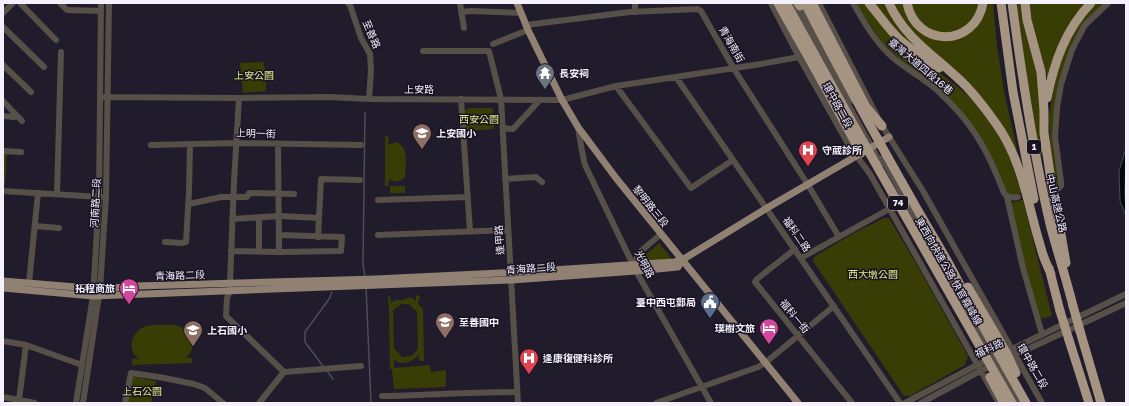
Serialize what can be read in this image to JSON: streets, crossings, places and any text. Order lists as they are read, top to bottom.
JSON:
{
  "streets": {
    "highway": [
      "1",
      "74",
      "中山高速公路",
      "東西向快速公路 快官霧峰線"
    ],
    "main road": ["黎明路三段", "青海路二段"],
    "street": [
      "至善路",
      "青海南街",
      "臺灣大道四段16巷",
      "上安路",
      "環中路二段",
      "上明一街",
      "河南路二段",
      "福科二路",
      "逢甲路",
      "光明路",
      "福科一街",
      "福科路"
    ]
  },
  "crossings": [
    ["至善路", "上安路"],
    ["青海南街", "上安路"],
    ["青海南街", "黎明路三段"],
    ["青海南街", "青海路二段"],
    ["臺灣大道四段16巷", "福科路"],
    ["上安路", "環中路二段"],
    ["上安路", "河南路二段"],
    ["上安路", "黎明路三段"],
    ["上安路", "福科二路"],
    ["上安路", "逢甲路"],
    ["環中路二段", "青海路二段"],
    ["環中路二段", "東西向快速公路 快官霧峰線"],
    ["環中路二段", "福科路"],
    ["河南路二段", "青海路二段"],
    ["74", "東西向快速公路 快官霧峰線"],
    ["黎明路三段", "光明路"],
    ["黎明路三段", "青海路二段"],
    ["福科二路", "青海路二段"],
    ["福科二路", "福科一街"],
    ["逢甲路", "青海路二段"],
    ["光明路", "青海路二段"]
  ],
  "parks": [
    "上安公園",
    "西安公園",
    "西大墩公園",
    "上石公園"
  ],
  "places": {
    "temple": ["長安祠"],
    "school or university": ["上安國小", "至善國中", "上石國小"],
    "hospital": ["守葳診所", "逢康復健科診所"],
    "hotel": ["拓程商旅", "璞樹文旅"],
    "public building": ["臺中西屯郵局"]
  }
}
